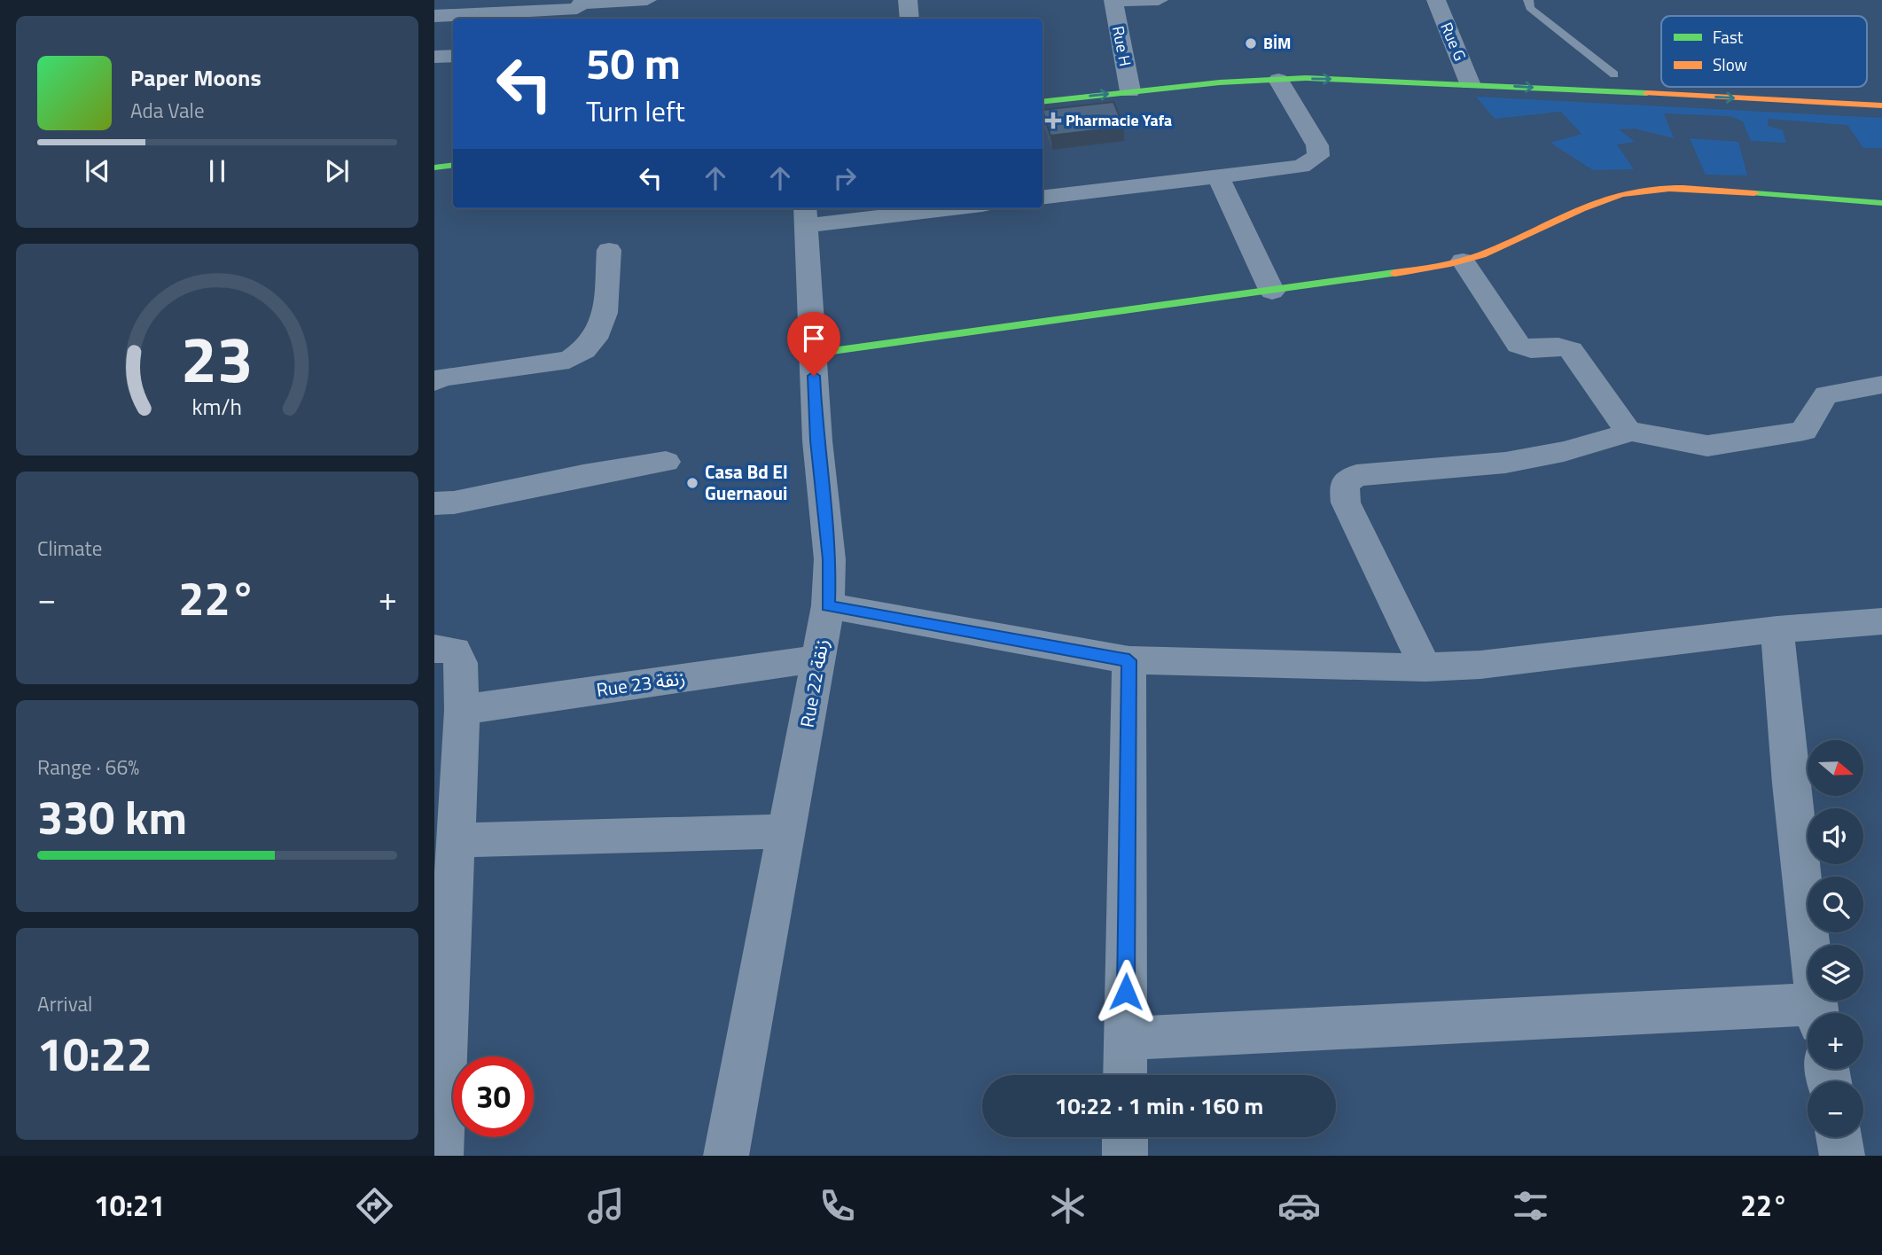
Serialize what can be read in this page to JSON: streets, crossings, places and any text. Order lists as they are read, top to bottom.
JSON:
{
  "streets": {
    "street": [
      "Rue G",
      "Rue H",
      "Rue 22 زنقة",
      "Rue 23 زنقة"
    ]
  },
  "crossings": [
    ["Rue 22 زنقة", "Rue 23 زنقة"]
  ],
  "places": {
    "other": ["BİM", "Casa Bd El Guernaoui"],
    "health": ["Pharmacie Yafa"]
  },
  "legend": ["Fast", "Slow"],
  "north": "right",
  "page": {
    "turn": ["50 m", "Turn left"],
    "song": ["Paper Moons", "Ada Vale"],
    "tile": [
      "Climate",
      ["Range · 66%", "330 km"],
      ["Arrival", "10:22"]
    ],
    "heat": ["−", "22°", "+"],
    "map_buttons": ["+", "−"],
    "limit": "30",
    "trip": "10:22 · 1 min · 160 m",
    "tabs": ["10:21", "22°"],
    "gauge": ["23", "km/h"]
  }
}
